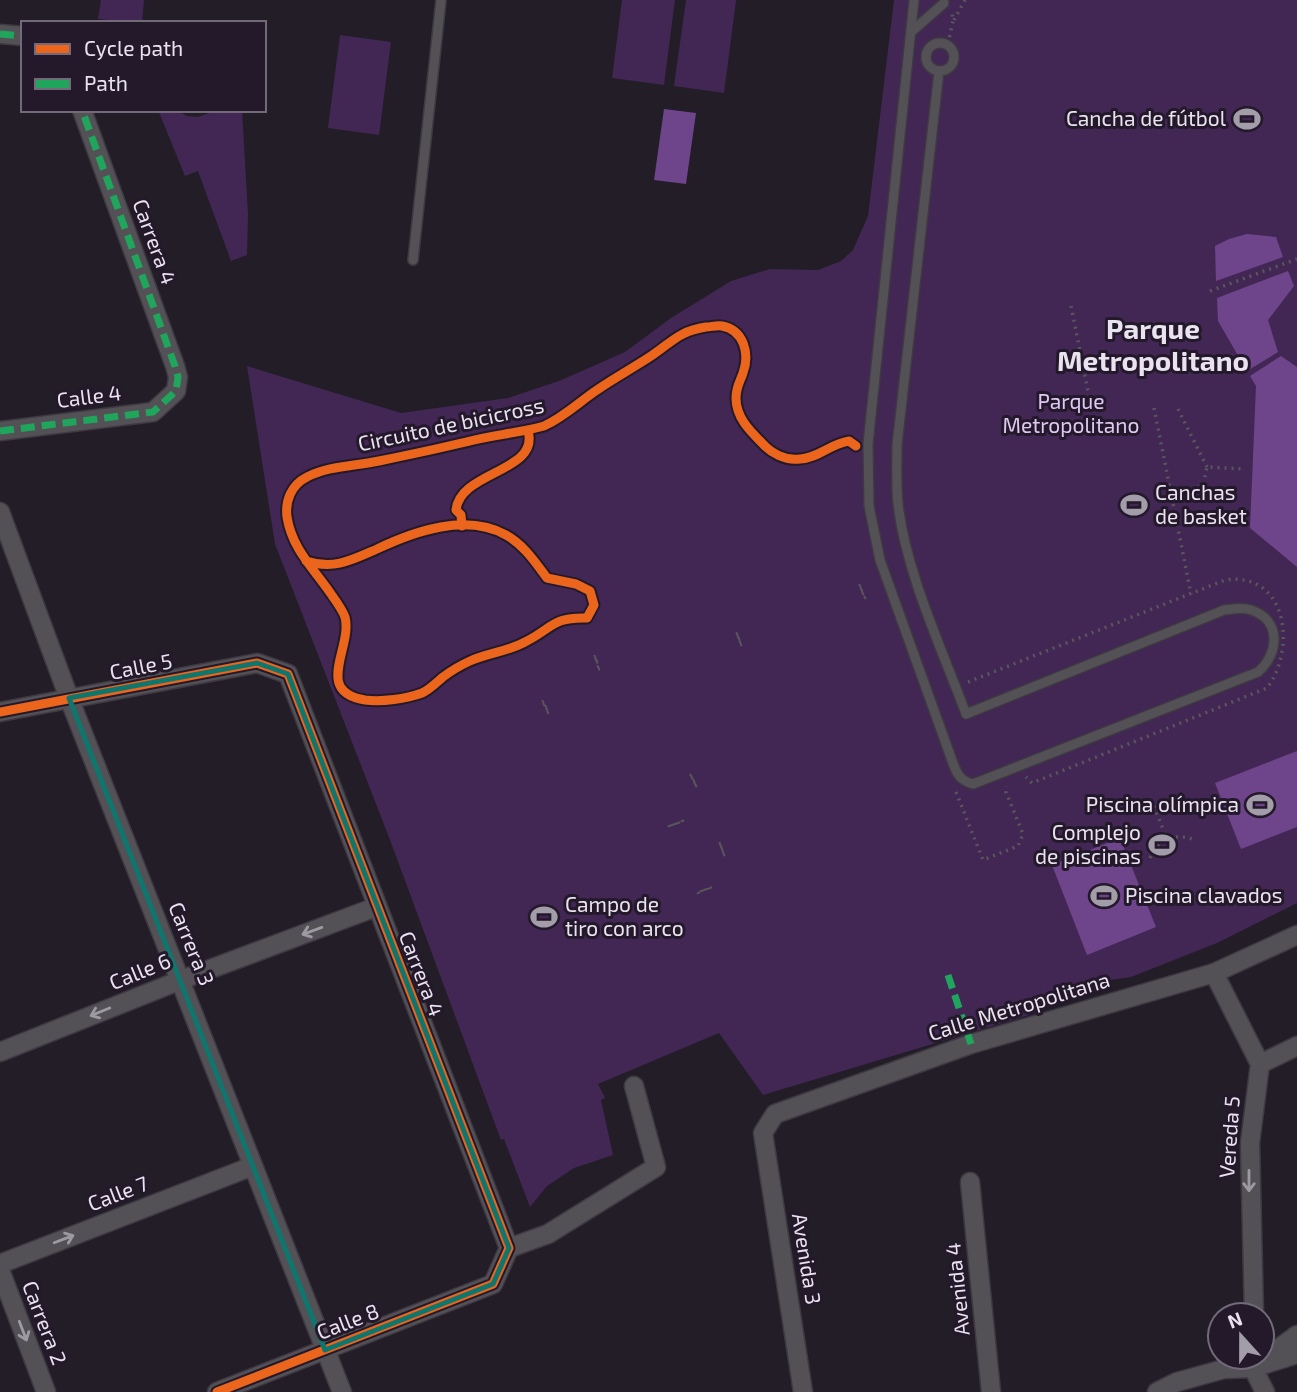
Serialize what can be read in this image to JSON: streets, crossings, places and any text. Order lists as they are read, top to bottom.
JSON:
{
  "streets": {
    "street": [
      "Carrera 4",
      "Calle 4",
      "Calle 5",
      "Carrera 3",
      "Calle 6",
      "Calle Metropolitana",
      "Vereda 5",
      "Calle 7",
      "Avenida 3",
      "Avenida 4",
      "Calle 8",
      "Carrera 2"
    ],
    "cycle path": ["Circuito de bicicross"]
  },
  "crossings": [
    ["Carrera 4", "Calle 4"],
    ["Carrera 4", "Calle 5"],
    ["Carrera 4", "Calle 6"],
    ["Carrera 4", "Calle 8"],
    ["Calle 5", "Carrera 3"],
    ["Carrera 3", "Calle 6"],
    ["Carrera 3", "Calle 7"],
    ["Carrera 3", "Calle 8"],
    ["Calle Metropolitana", "Avenida 3"]
  ],
  "one_way": [
    "Calle 6",
    "Vereda 5",
    "Calle 7",
    "Carrera 2"
  ],
  "districts": ["Parque Metropolitano"],
  "parks": ["Parque Metropolitano"],
  "places": {
    "sports": [
      "Cancha de fútbol",
      "Canchas de basket",
      "Piscina olímpica",
      "Complejo de piscinas",
      "Piscina clavados",
      "Campo de tiro con arco"
    ]
  },
  "legend": ["Cycle path", "Path"],
  "north": "top"
}
